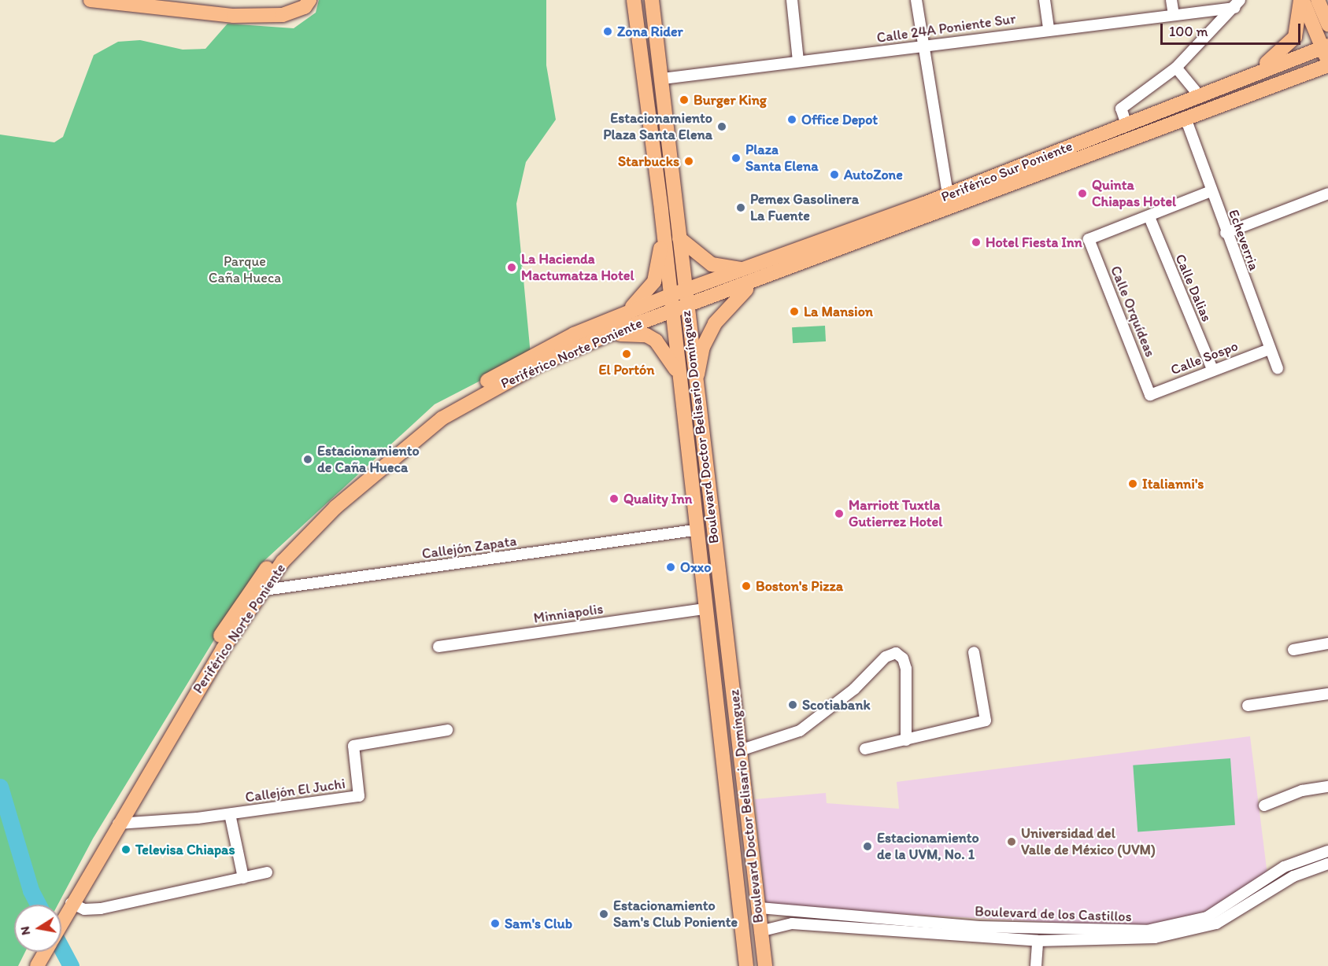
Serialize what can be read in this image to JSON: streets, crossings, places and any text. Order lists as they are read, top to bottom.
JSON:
{
  "streets": {
    "main road": ["Periférico Sur Poniente", "Periférico Norte Poniente", "Boulevard Doctor Belisario Domínguez"],
    "street": [
      "Calle 24A Poniente Sur",
      "Echeverria",
      "Calle Dalias",
      "Calle Orquídeas",
      "Calle Sospo",
      "Callejón Zapata",
      "Minniapolis",
      "Callejón El Juchi",
      "Boulevard de los Castillos"
    ]
  },
  "crossings": [
    ["Calle 24A Poniente Sur", "Boulevard Doctor Belisario Domínguez"],
    ["Periférico Sur Poniente", "Echeverria"],
    ["Periférico Sur Poniente", "Periférico Norte Poniente"],
    ["Periférico Sur Poniente", "Boulevard Doctor Belisario Domínguez"],
    ["Echeverria", "Calle Sospo"],
    ["Calle Dalias", "Calle Orquídeas"],
    ["Calle Dalias", "Calle Sospo"],
    ["Calle Orquídeas", "Calle Sospo"],
    ["Periférico Norte Poniente", "Boulevard Doctor Belisario Domínguez"],
    ["Periférico Norte Poniente", "Callejón Zapata"],
    ["Periférico Norte Poniente", "Callejón El Juchi"],
    ["Boulevard Doctor Belisario Domínguez", "Callejón Zapata"],
    ["Boulevard Doctor Belisario Domínguez", "Minniapolis"],
    ["Boulevard Doctor Belisario Domínguez", "Boulevard de los Castillos"]
  ],
  "parks": ["Parque Caña Hueca"],
  "places": [
    "Zona Rider",
    "Burger King",
    "Office Depot",
    "Estacionamiento Plaza Santa Elena",
    "Plaza Santa Elena",
    "Starbucks",
    "AutoZone",
    "Quinta Chiapas Hotel",
    "Pemex Gasolinera La Fuente",
    "Hotel Fiesta Inn",
    "La Hacienda Mactumatza Hotel",
    "La Mansion",
    "El Portón",
    "Estacionamiento de Caña Hueca",
    "Italianni's",
    "Quality Inn",
    "Marriott Tuxtla Gutierrez Hotel",
    "Oxxo",
    "Boston's Pizza",
    "Scotiabank",
    "Universidad del Valle de México (UVM)",
    "Estacionamiento de la UVM, No. 1",
    "Televisa Chiapas",
    "Estacionamiento Sam's Club Poniente",
    "Sam's Club"
  ],
  "scale_bar": "100 m",
  "north": "left"
}
